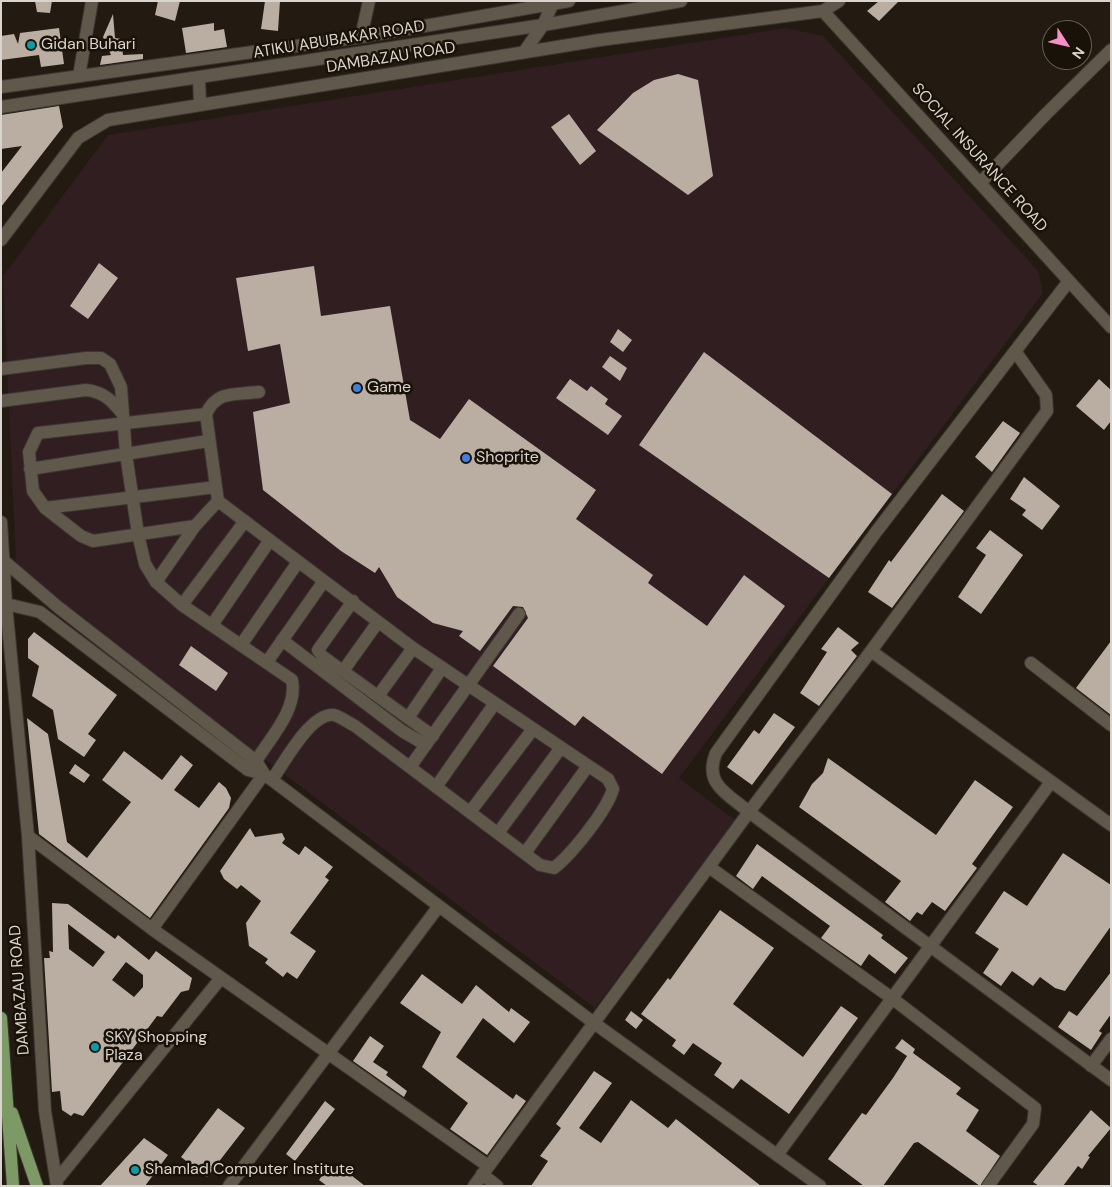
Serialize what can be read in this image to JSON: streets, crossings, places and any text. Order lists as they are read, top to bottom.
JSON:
{
  "streets": {
    "street": ["ATIKU ABUBAKAR ROAD", "DAMBAZAU ROAD", "SOCIAL INSURANCE ROAD"]
  },
  "crossings": [
    ["DAMBAZAU ROAD", "SOCIAL INSURANCE ROAD"]
  ],
  "places": [
    "Gidan Buhari",
    "Game",
    "Shoprite",
    "SKY Shopping Plaza",
    "Shamlad Computer Institute"
  ],
  "north": "bottom right"
}
